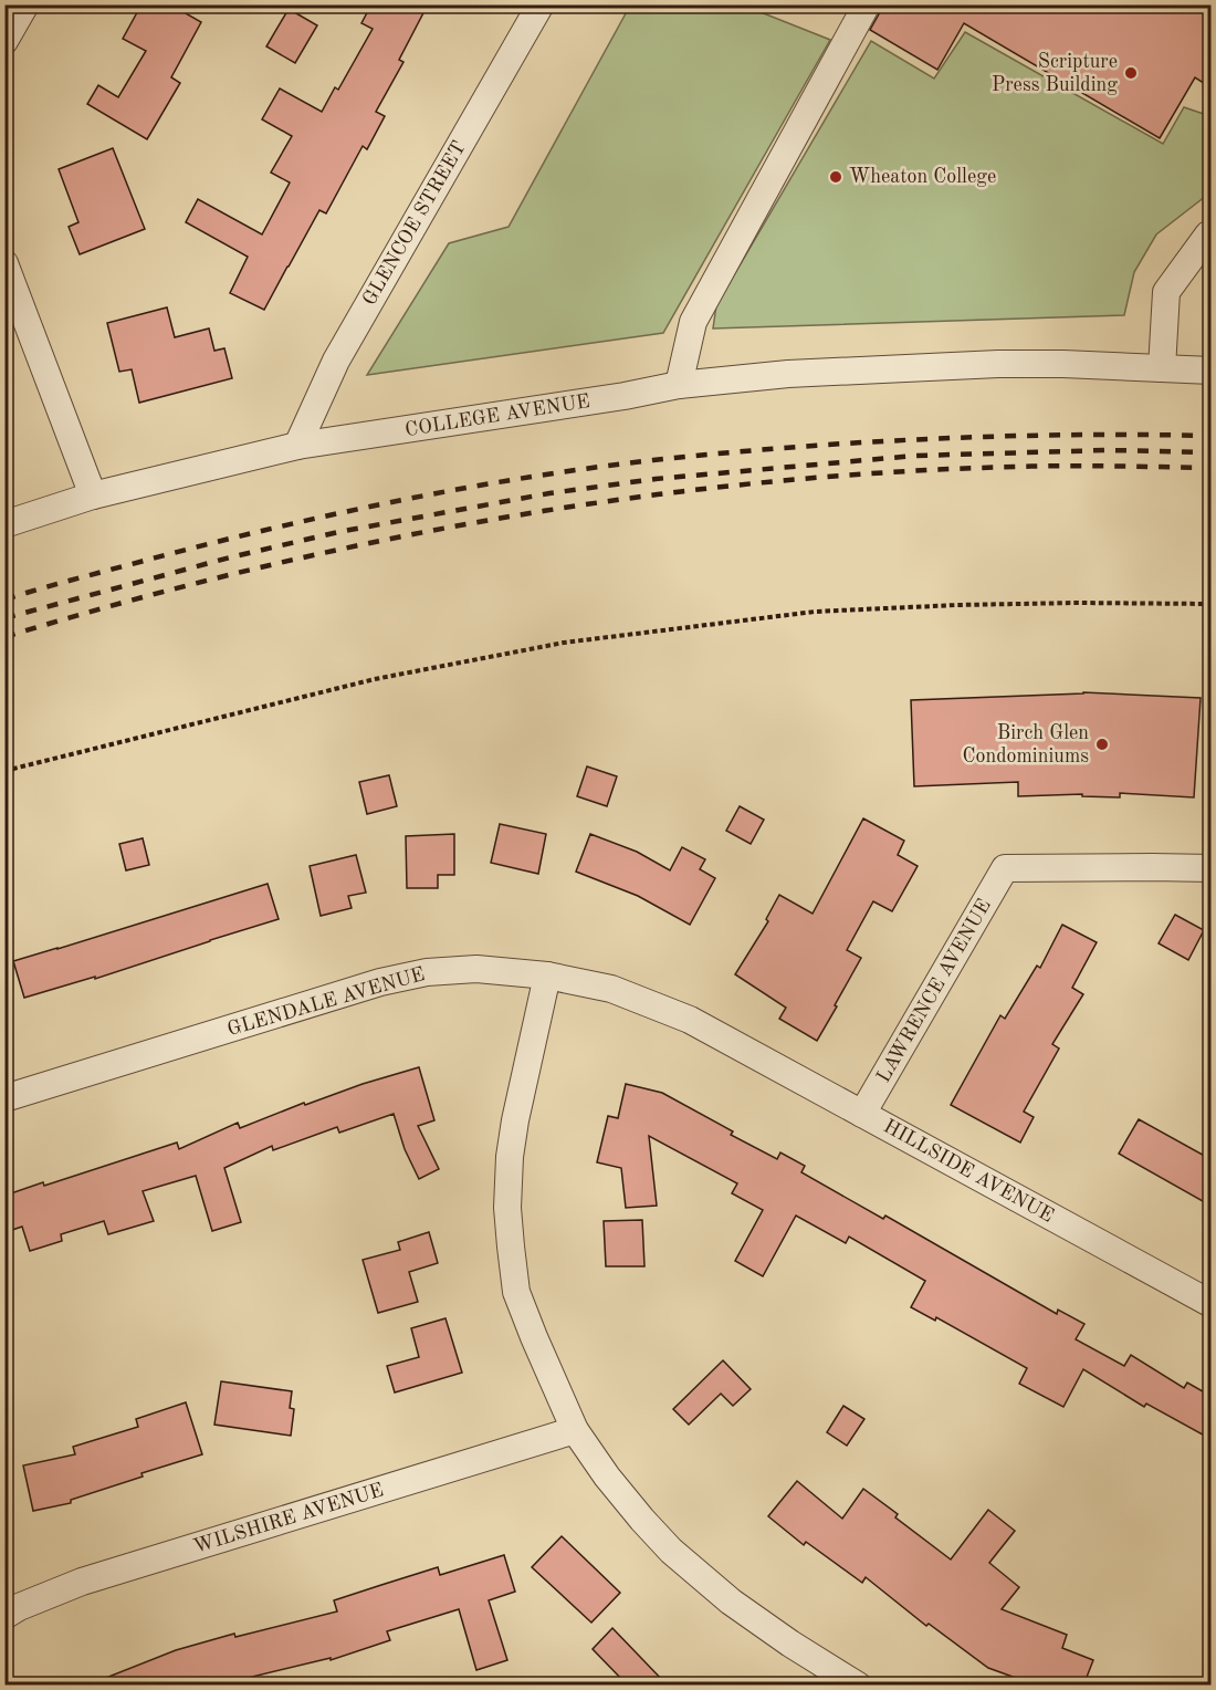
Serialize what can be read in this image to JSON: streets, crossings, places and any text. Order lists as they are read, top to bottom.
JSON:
{
  "streets": {
    "street": [
      "GLENCOE STREET",
      "COLLEGE AVENUE",
      "LAWRENCE AVENUE",
      "GLENDALE AVENUE",
      "HILLSIDE AVENUE",
      "WILSHIRE AVENUE"
    ]
  },
  "crossings": [
    ["GLENCOE STREET", "COLLEGE AVENUE"],
    ["LAWRENCE AVENUE", "HILLSIDE AVENUE"],
    ["GLENDALE AVENUE", "HILLSIDE AVENUE"]
  ],
  "places": ["Scripture Press Building", "Wheaton College", "Birch Glen Condominiums"]
}
